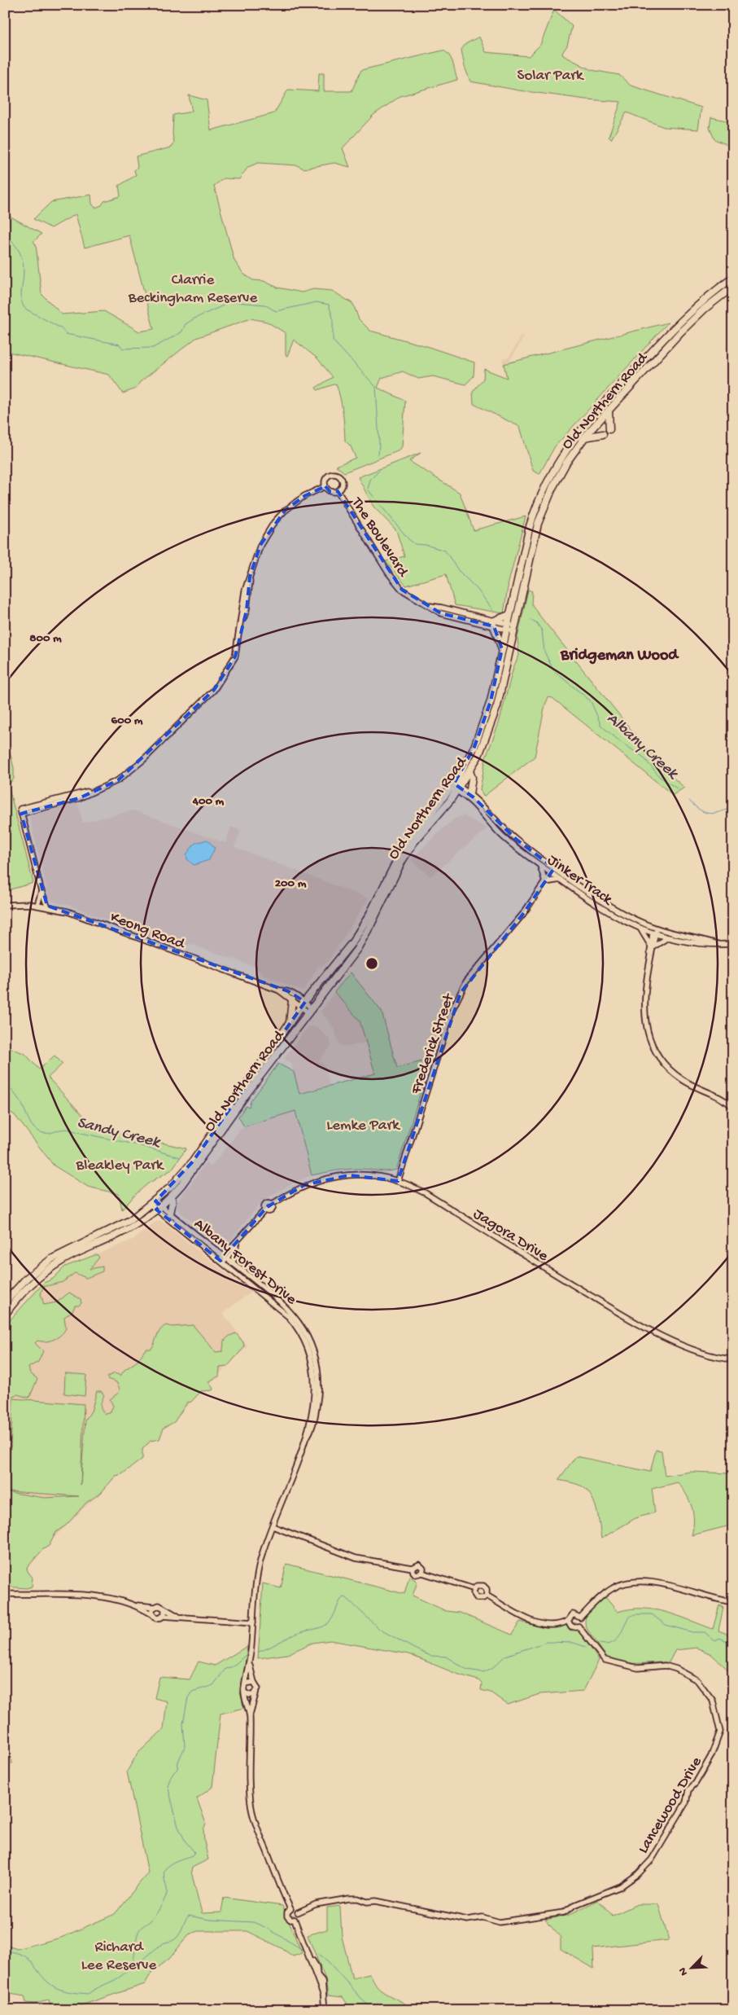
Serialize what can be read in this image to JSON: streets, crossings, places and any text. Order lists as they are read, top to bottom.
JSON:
{
  "streets": {
    "highway": ["Old Northern Road"],
    "street": [
      "The Boulevard",
      "Jinker Track",
      "Keong Road",
      "Frederick Street",
      "Jagora Drive",
      "Albany Forest Drive",
      "Lancewood Drive"
    ]
  },
  "crossings": [
    ["Old Northern Road", "The Boulevard"],
    ["Old Northern Road", "Jinker Track"],
    ["Old Northern Road", "Keong Road"],
    ["Old Northern Road", "Albany Forest Drive"],
    ["Jinker Track", "Frederick Street"],
    ["Frederick Street", "Jagora Drive"]
  ],
  "districts": ["Bridgeman Wood"],
  "water": ["Albany Creek", "Sandy Creek"],
  "parks": [
    "Solar Park",
    "Clarrie Beckingham Reserve",
    "Lemke Park",
    "Bleakley Park",
    "Richard Lee Reserve"
  ],
  "north": "bottom left",
  "rings": [
    "800 m",
    "600 m",
    "400 m",
    "200 m"
  ]
}
